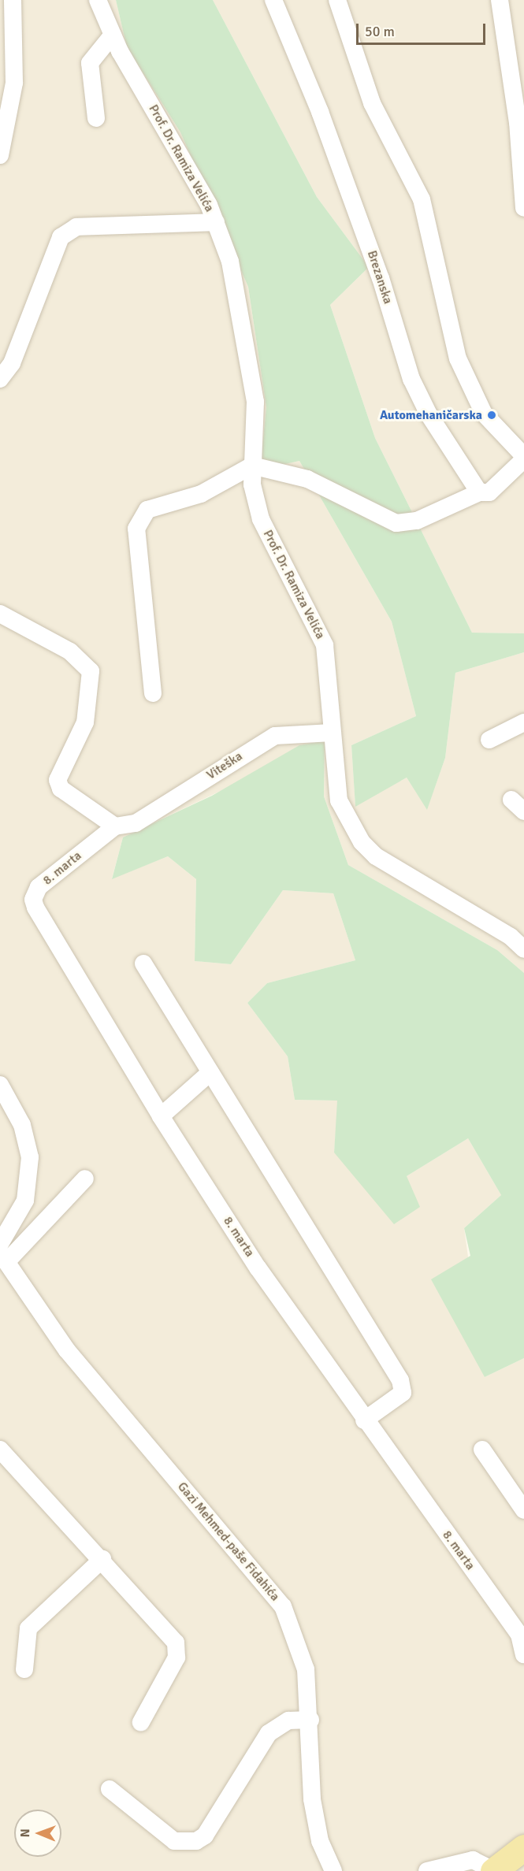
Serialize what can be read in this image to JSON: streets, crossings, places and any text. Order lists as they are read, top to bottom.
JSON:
{
  "streets": {
    "street": [
      "Prof. Dr. Ramiza Velića",
      "Brezanska",
      "Viteška",
      "8. marta",
      "Gazi Mehmed-paše Fidahića"
    ]
  },
  "crossings": [
    ["Prof. Dr. Ramiza Velića", "Viteška"],
    ["Viteška", "8. marta"]
  ],
  "places": ["Automehaničarska"],
  "scale_bar": "50 m",
  "north": "left"
}
